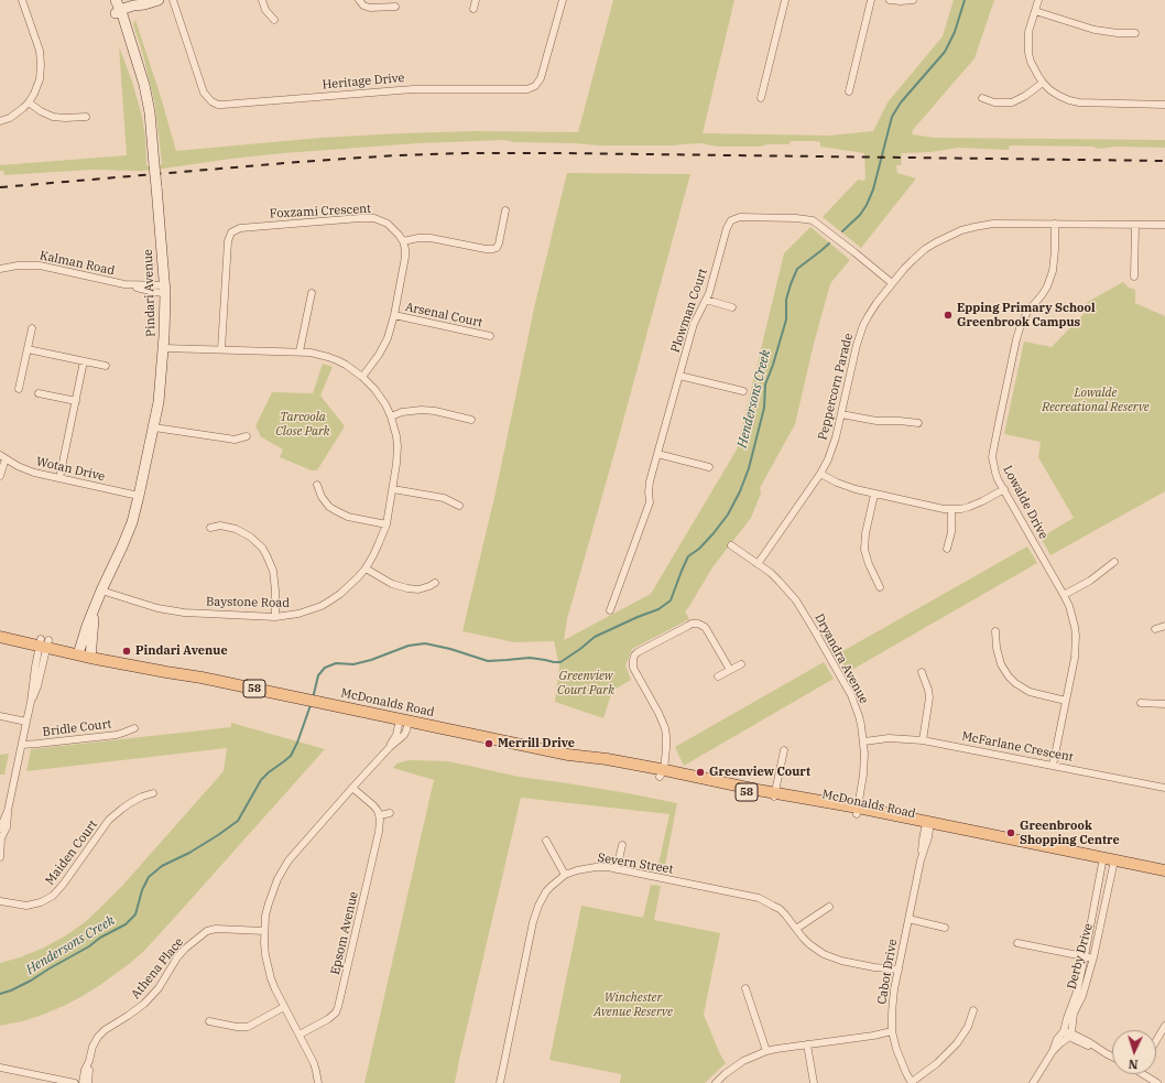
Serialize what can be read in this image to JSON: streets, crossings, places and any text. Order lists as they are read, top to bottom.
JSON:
{
  "streets": {
    "main road": ["58", "McDonalds Road"],
    "street": [
      "Heritage Drive",
      "Foxzami Crescent",
      "Kalman Road",
      "Pindari Avenue",
      "Plowman Court",
      "Arsenal Court",
      "Peppercorn Parade",
      "Wotan Drive",
      "Lowalde Drive",
      "Baystone Road",
      "Dryandra Avenue",
      "Bridle Court",
      "McFarlane Crescent",
      "Maiden Court",
      "Severn Street",
      "Epsom Avenue",
      "Derby Drive",
      "Athena Place",
      "Cabot Drive"
    ]
  },
  "crossings": [
    ["Foxzami Crescent", "Baystone Road"],
    ["Kalman Road", "Pindari Avenue"],
    ["Pindari Avenue", "Wotan Drive"],
    ["Pindari Avenue", "Baystone Road"],
    ["Pindari Avenue", "McDonalds Road"],
    ["Plowman Court", "Peppercorn Parade"],
    ["Peppercorn Parade", "Lowalde Drive"],
    ["Peppercorn Parade", "Dryandra Avenue"],
    ["Lowalde Drive", "McFarlane Crescent"],
    ["Dryandra Avenue", "McDonalds Road"],
    ["Dryandra Avenue", "McFarlane Crescent"],
    ["McDonalds Road", "Derby Drive"],
    ["McDonalds Road", "Cabot Drive"],
    ["Severn Street", "Cabot Drive"]
  ],
  "water": ["Hendersons Creek"],
  "parks": [
    "Lowalde Recreational Reserve",
    "Tarcoola Close Park",
    "Greenview Court Park",
    "Winchester Avenue Reserve"
  ],
  "places": [
    "Epping Primary School Greenbrook Campus",
    "Pindari Avenue",
    "Merrill Drive",
    "Greenview Court",
    "Greenbrook Shopping Centre"
  ],
  "north": "bottom"
}
